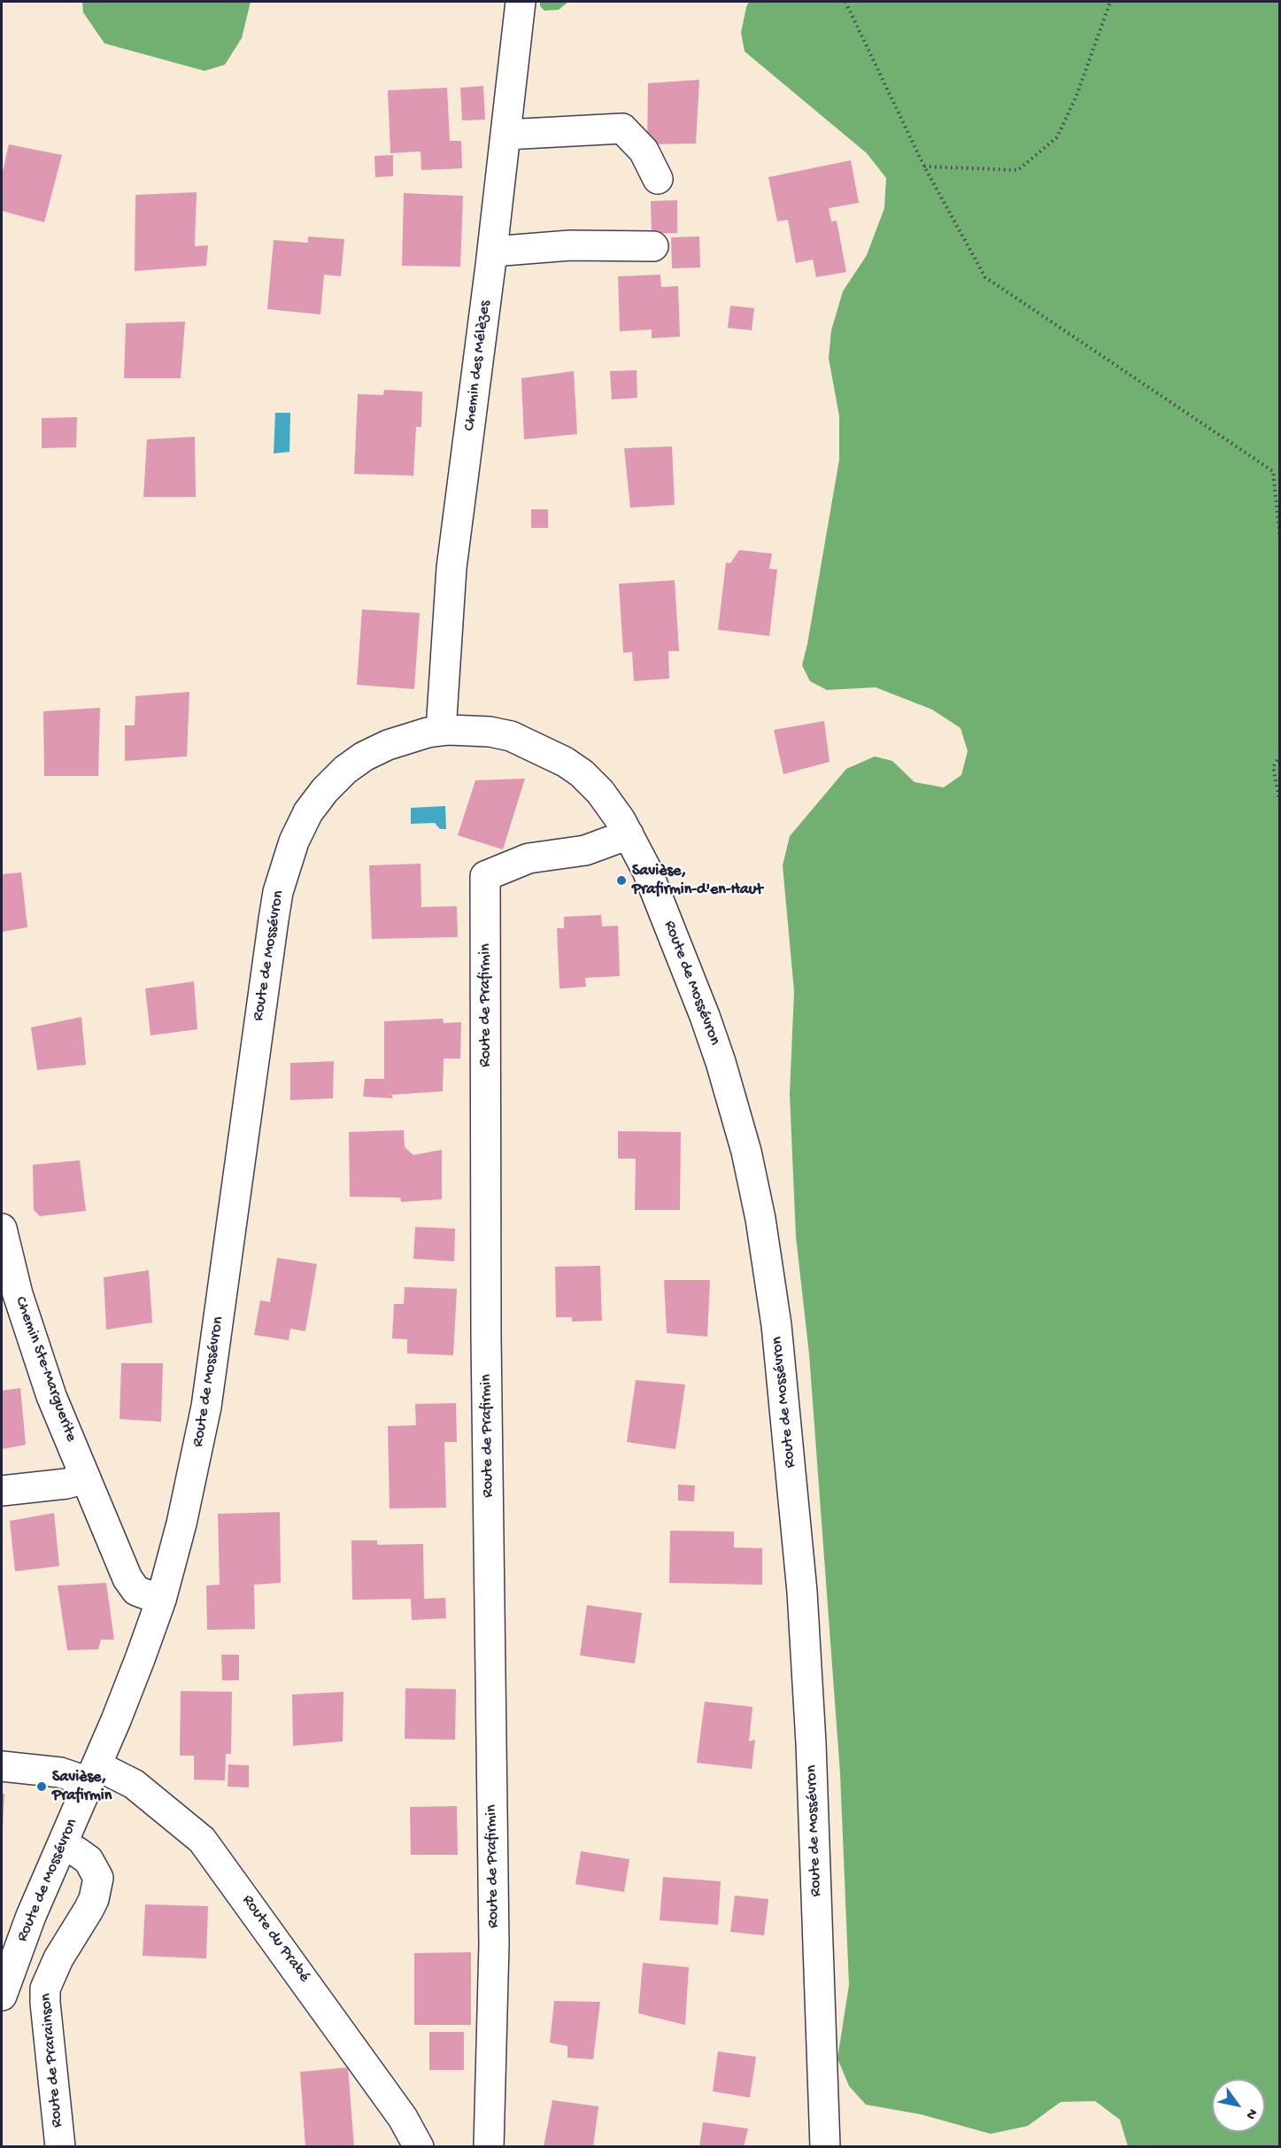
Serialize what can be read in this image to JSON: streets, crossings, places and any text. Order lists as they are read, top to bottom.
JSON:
{
  "streets": {
    "street": [
      "Chemin des Mélèzes",
      "Route de Mossévron",
      "Route de Prafirmin",
      "Chemin Ste-Marguerite",
      "Route du Prabé",
      "Route de Prarainson"
    ]
  },
  "crossings": [
    ["Chemin des Mélèzes", "Route de Mossévron"],
    ["Route de Mossévron", "Route de Prafirmin"],
    ["Route de Mossévron", "Chemin Ste-Marguerite"],
    ["Route de Mossévron", "Route du Prabé"],
    ["Route de Mossévron", "Route de Prarainson"]
  ],
  "places": ["Savièse, Prafirmin-d'en-Haut", "Savièse, Prafirmin"],
  "north": "bottom right"
}
